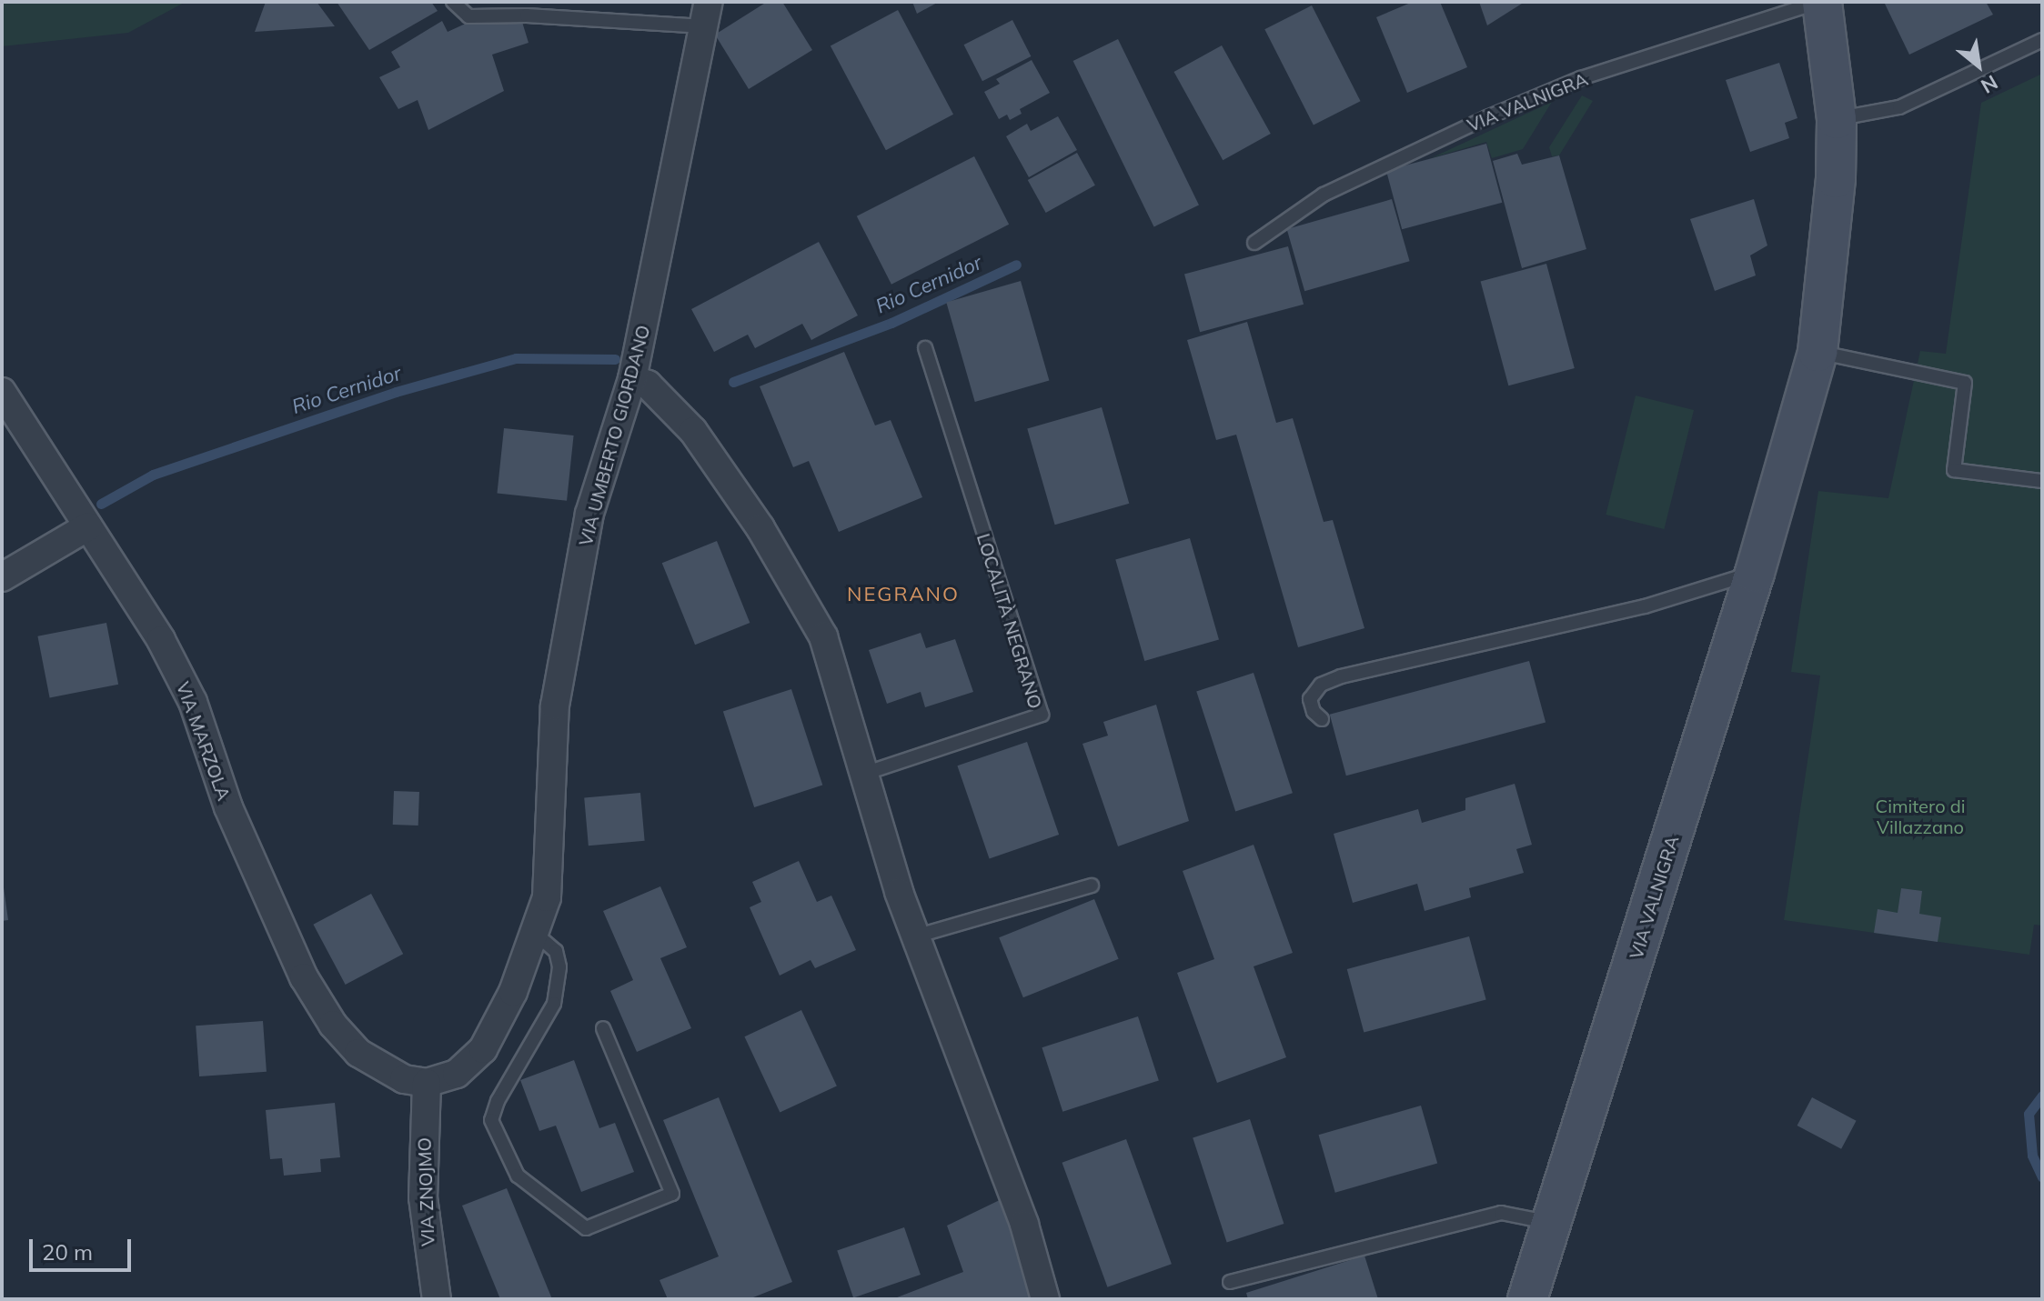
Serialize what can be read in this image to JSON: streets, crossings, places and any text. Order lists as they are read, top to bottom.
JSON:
{
  "streets": {
    "main road": ["VIA VALNIGRA"],
    "street": ["VIA UMBERTO GIORDANO", "VIA MARZOLA", "VIA ZNOJMO"],
    "lane": ["LOCALITÀ NEGRANO"]
  },
  "crossings": [
    ["VIA UMBERTO GIORDANO", "VIA MARZOLA"],
    ["VIA UMBERTO GIORDANO", "VIA ZNOJMO"],
    ["VIA MARZOLA", "VIA ZNOJMO"]
  ],
  "districts": ["NEGRANO"],
  "water": ["Rio Cernidor"],
  "parks": ["Cimitero di Villazzano"],
  "scale_bar": "20 m",
  "north": "bottom right"
}
